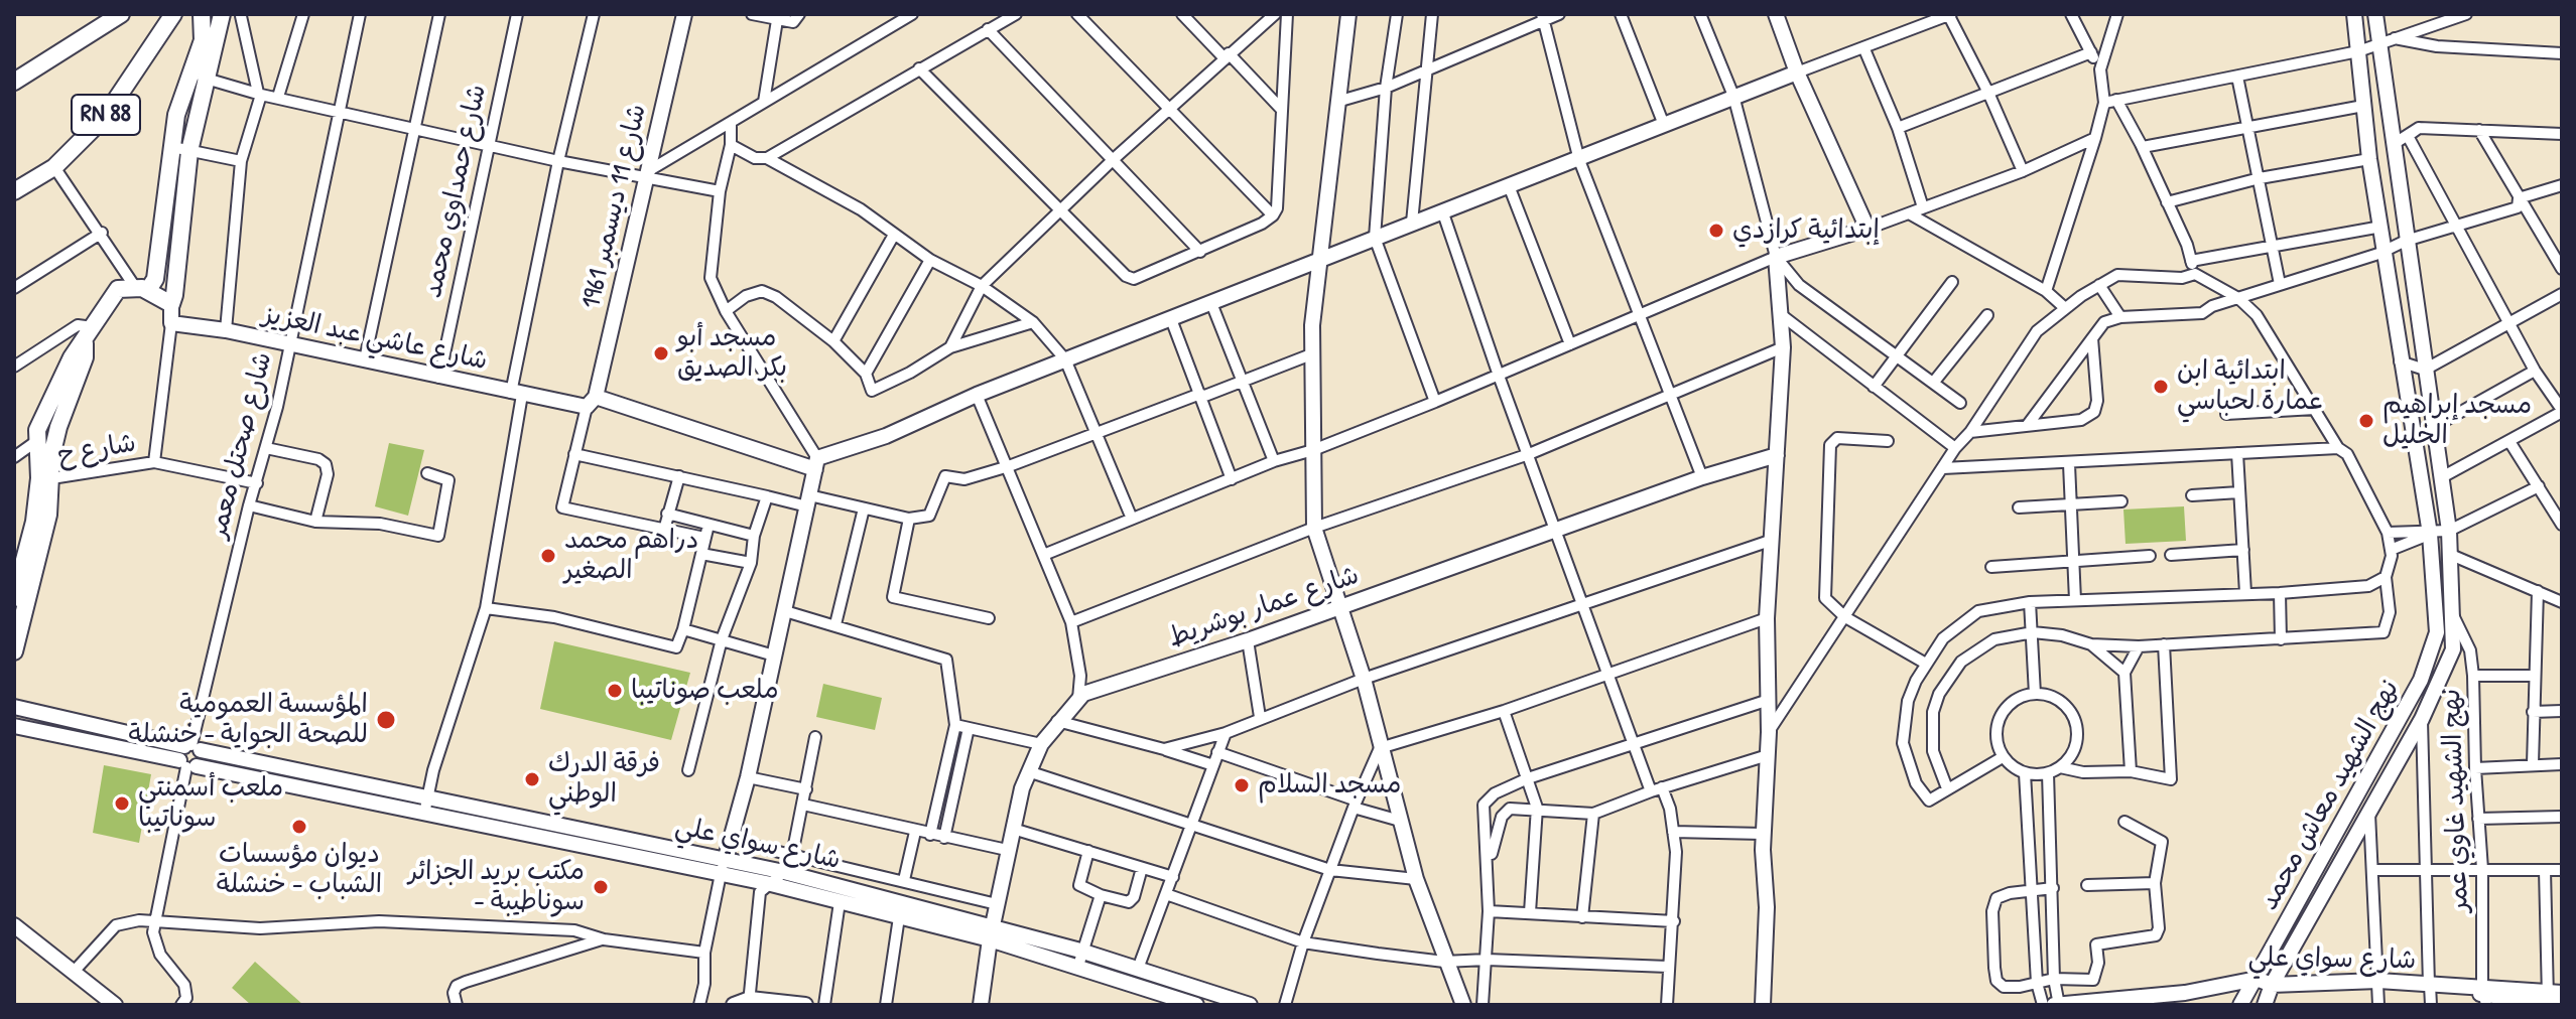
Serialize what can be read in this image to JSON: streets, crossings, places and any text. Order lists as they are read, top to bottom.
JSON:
{
  "streets": {
    "main road": [
      "RN 88",
      "شارع 11 ديسمبر 1961",
      "شارع عاشي عبد العزيز",
      "شارع عمار بوشريط",
      "نهج الشهيد معاش محمد",
      "شارع سواي علي"
    ],
    "street": [
      "شارع حمداوي محمد",
      "شارع صحتل معمر",
      "شارع ح",
      "نهج الشهيد غاوي عمر"
    ]
  },
  "crossings": [
    ["شارع حمداوي محمد", "شارع عاشي عبد العزيز"],
    ["شارع 11 ديسمبر 1961", "شارع عاشي عبد العزيز"],
    ["شارع عاشي عبد العزيز", "شارع صحتل معمر"],
    ["شارع صحتل معمر", "شارع ح"],
    ["شارع صحتل معمر", "شارع سواي علي"],
    ["شارع عمار بوشريط", "شارع سواي علي"],
    ["نهج الشهيد معاش محمد", "نهج الشهيد غاوي عمر"],
    ["نهج الشهيد معاش محمد", "شارع سواي علي"],
    ["نهج الشهيد غاوي عمر", "شارع سواي علي"]
  ],
  "places": [
    "إبتدائية كرازدي",
    "مسجد أبو بكر الصديق",
    "ابتدائية ابن عمارة لحباسي",
    "مسجد إبراهيم الخليل",
    "دراهم محمد الصغير",
    "ملعب صوناتيبا",
    "المؤسسة العمومية للصحة الجواية - خنشلة",
    "فرقة الدرك الوطني",
    "مسجد السلام",
    "ملعب أسمنتي سوناتيبا",
    "ديوان مؤسسات الشباب - خنشلة",
    "مكتب بريد الجزائر - سوناطيبة"
  ]
}
